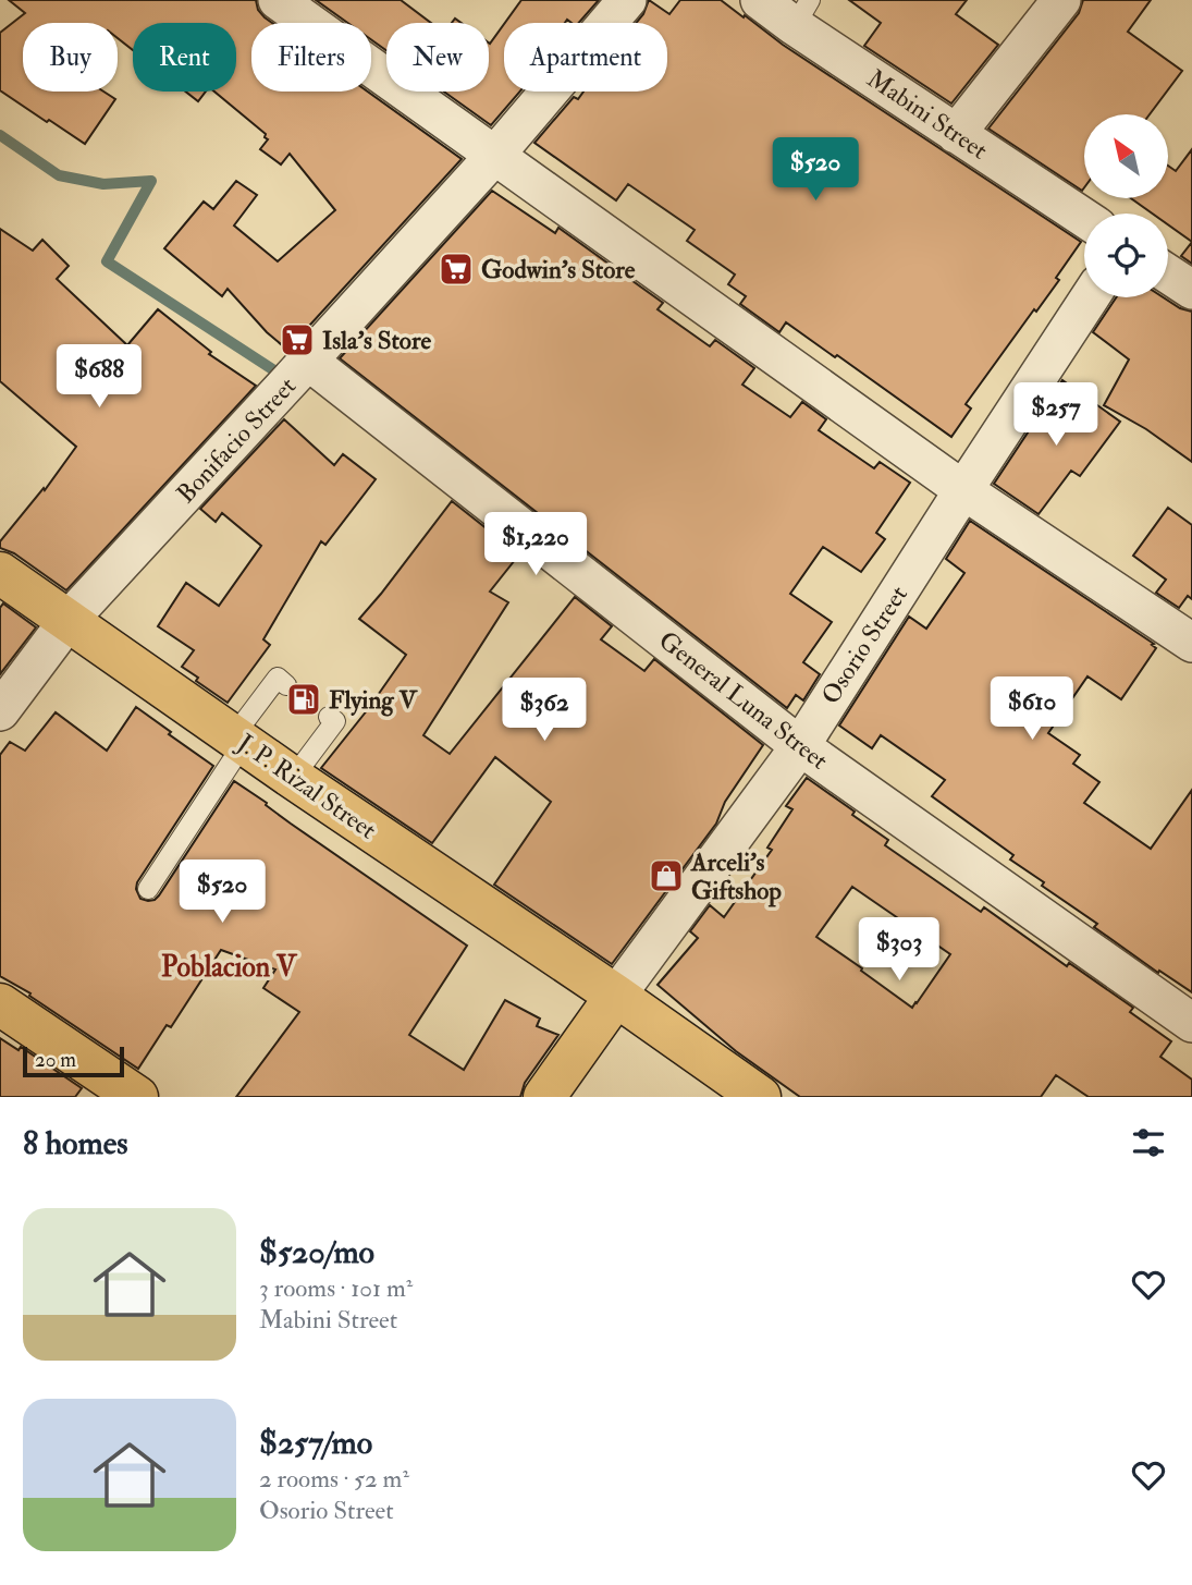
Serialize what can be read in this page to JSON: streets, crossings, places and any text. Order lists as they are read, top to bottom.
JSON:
{
  "streets": {
    "main road": ["J. P. Rizal Street"],
    "street": [
      "Mabini Street",
      "Bonifacio Street",
      "Osorio Street",
      "General Luna Street"
    ]
  },
  "crossings": [
    ["Bonifacio Street", "General Luna Street"],
    ["Bonifacio Street", "J. P. Rizal Street"],
    ["Osorio Street", "General Luna Street"],
    ["Osorio Street", "J. P. Rizal Street"]
  ],
  "districts": ["Poblacion V"],
  "places": {
    "supermarket": ["Godwin's Store", "Isla's Store"],
    "fuel station": ["Flying V"],
    "shop": ["Arceli's Giftshop"]
  },
  "scale_bar": "20 m",
  "north": "top left",
  "page": {
    "chip": [
      "Buy",
      "Rent",
      "Filters",
      "New",
      "Apartment"
    ],
    "price": [
      "$520",
      "$688",
      "$257",
      "$1,220",
      "$610",
      "$362",
      "$520",
      "$303"
    ],
    "scale": "20 m",
    "heading": "8 homes",
    "list": [
      {
        "name": "$520/mo",
        "note": "3 rooms · 101 m² · Mabini Street"
      },
      {
        "name": "$257/mo",
        "note": "2 rooms · 52 m² · Osorio Street"
      }
    ]
  }
}
